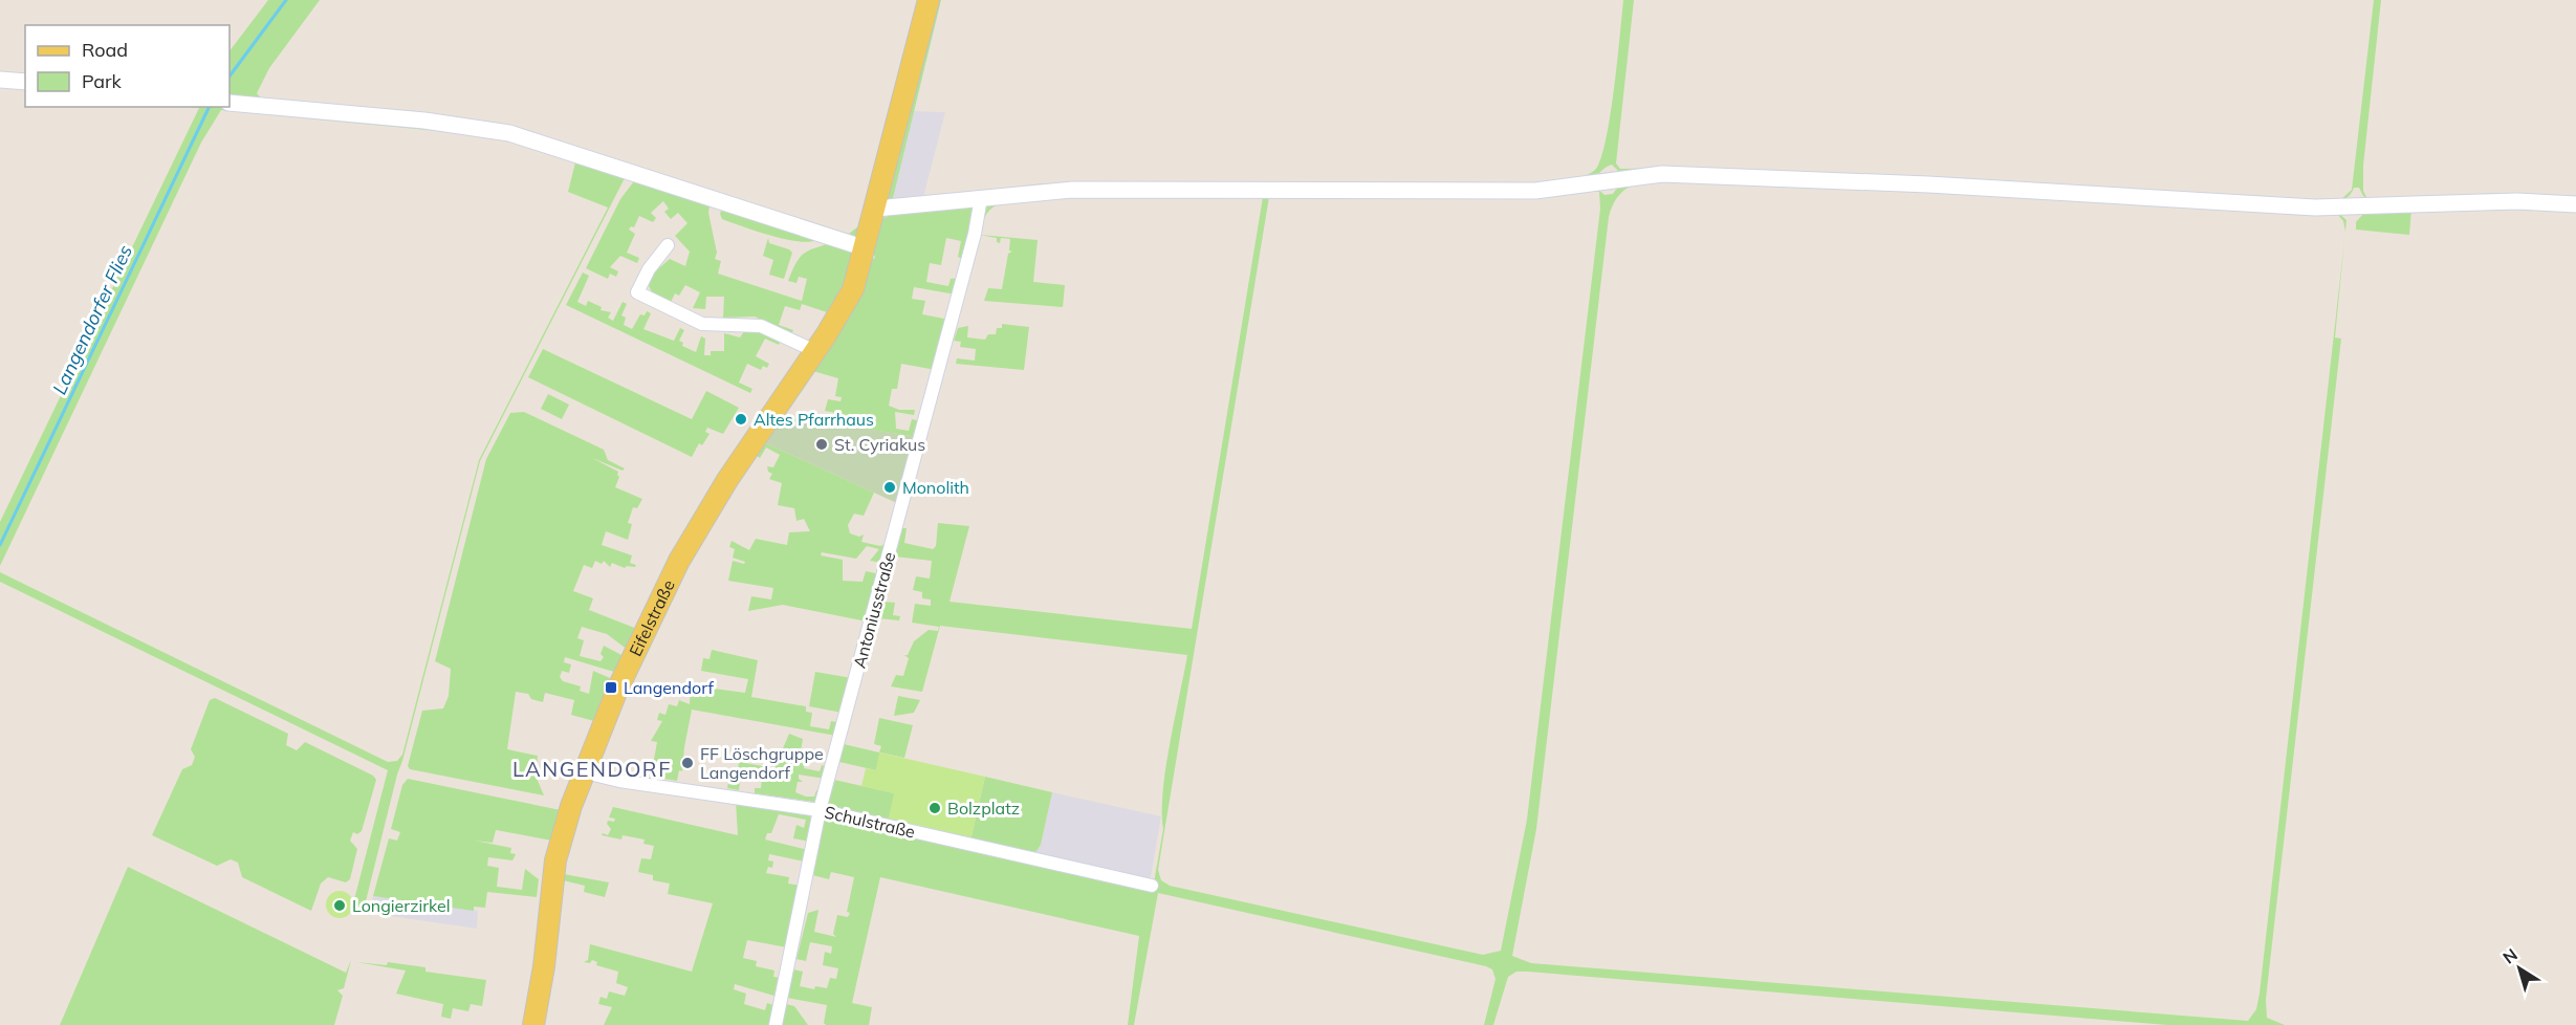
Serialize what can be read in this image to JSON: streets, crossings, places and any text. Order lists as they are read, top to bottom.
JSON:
{
  "streets": {
    "main road": ["Eifelstraße"],
    "street": ["Antoniusstraße", "Schulstraße"]
  },
  "crossings": [
    ["Antoniusstraße", "Schulstraße"],
    ["Eifelstraße", "Schulstraße"]
  ],
  "districts": ["LANGENDORF"],
  "water": ["Langendorfer Flies"],
  "places": {
    "other": [
      "Altes Pfarrhaus",
      "St. Cyriakus",
      "Monolith",
      "FF Löschgruppe Langendorf",
      "Bolzplatz",
      "Longierzirkel"
    ],
    "transit": ["Langendorf"]
  },
  "legend": ["Road", "Park"],
  "north": "top left"
}
